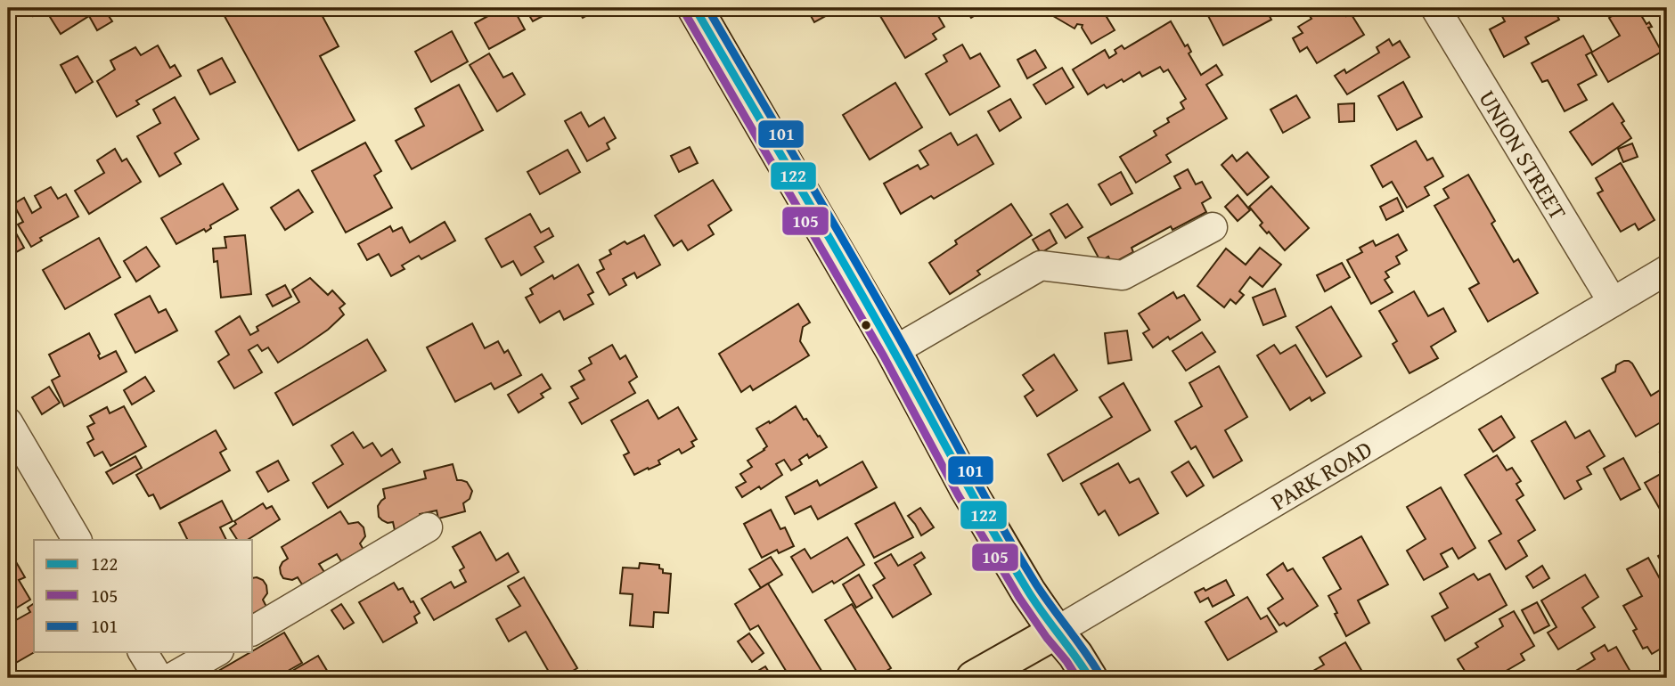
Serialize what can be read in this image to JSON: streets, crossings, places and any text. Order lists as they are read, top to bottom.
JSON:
{
  "streets": {
    "main road": ["PARK ROAD"],
    "street": ["UNION STREET"]
  },
  "crossings": [
    ["UNION STREET", "PARK ROAD"]
  ],
  "lines": ["transit line 122", "transit line 101", "transit line 105"],
  "legend": ["122", "105", "101"]
}
